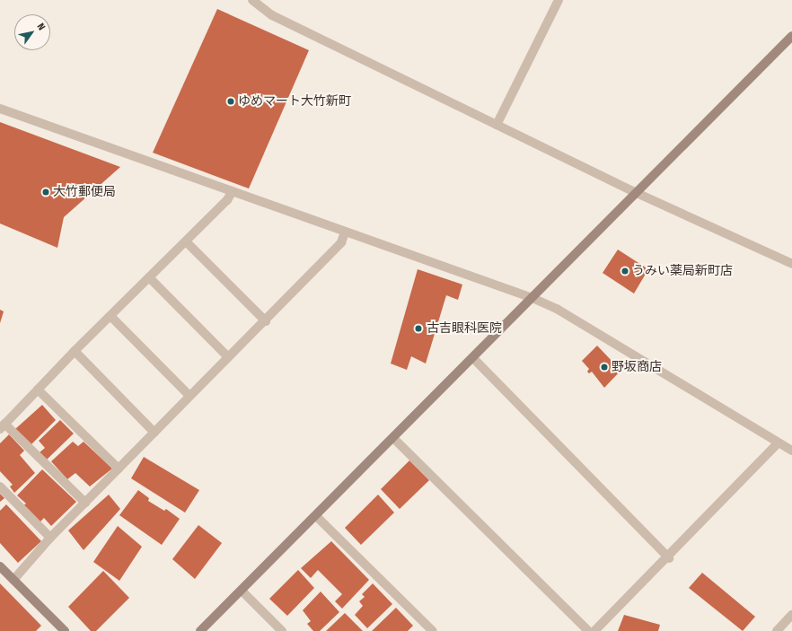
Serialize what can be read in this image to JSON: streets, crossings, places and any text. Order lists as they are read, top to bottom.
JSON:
{
  "places": [
    "ゆめマート大竹新町",
    "大竹郵便局",
    "うみい薬局新町店",
    "古吉眼科医院",
    "野坂商店"
  ],
  "north": "top right"
}
